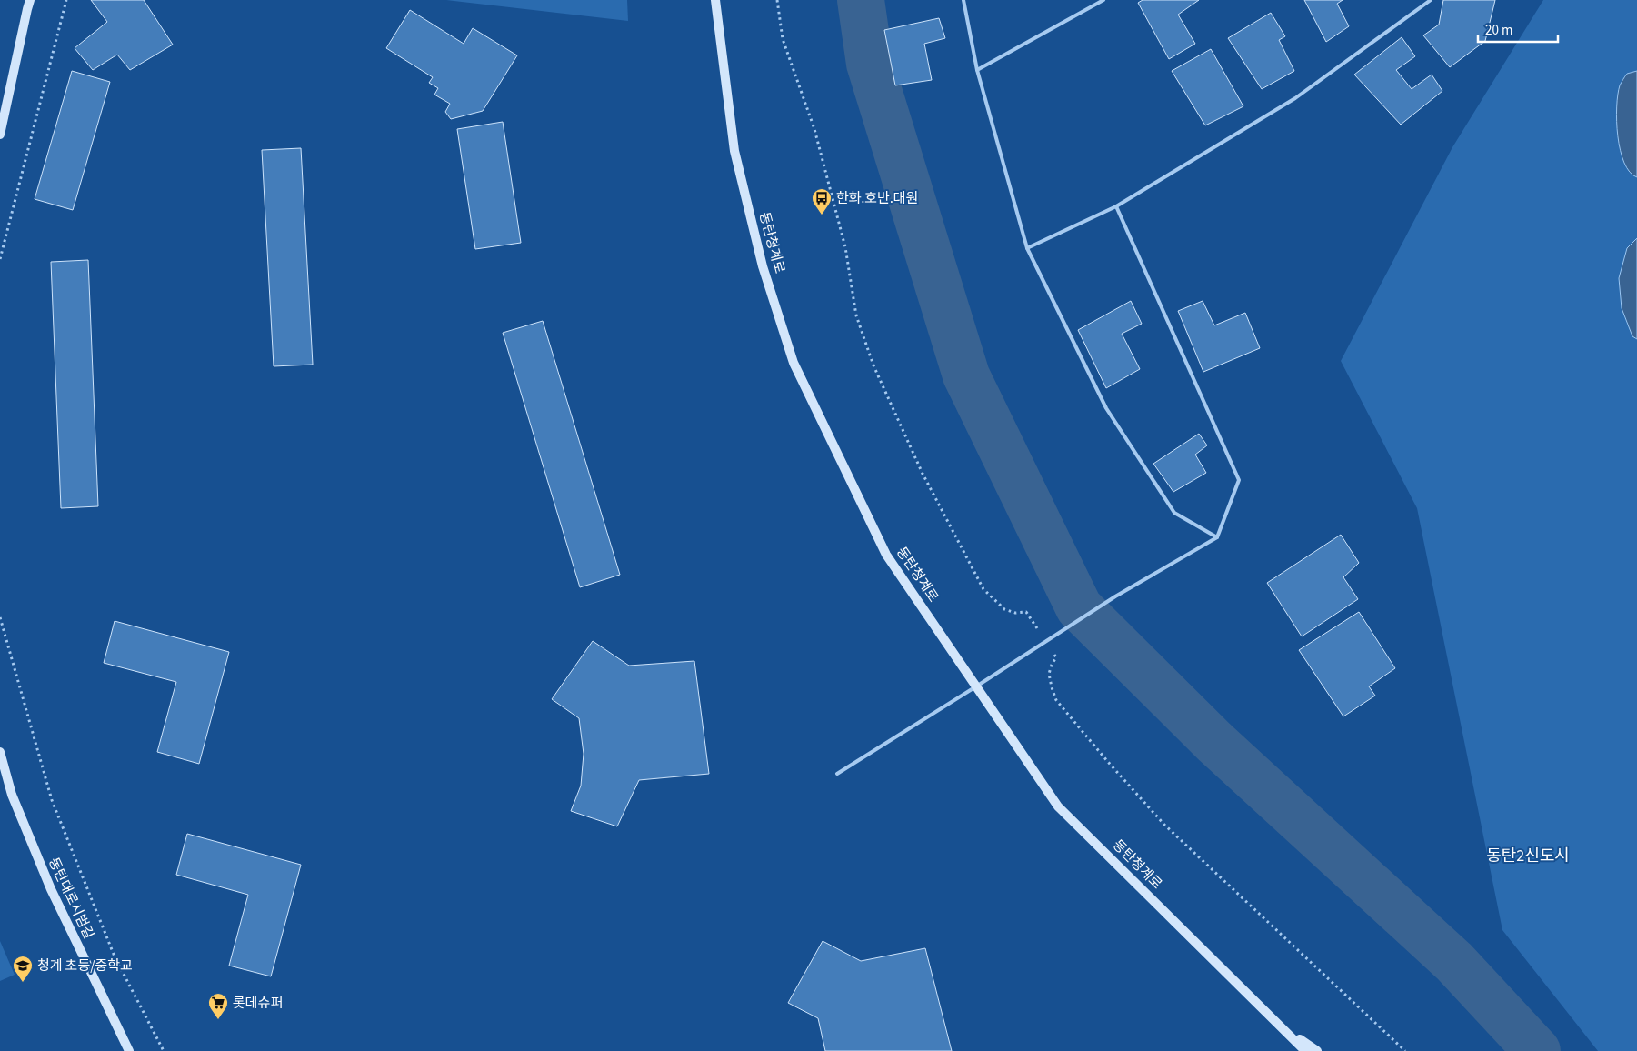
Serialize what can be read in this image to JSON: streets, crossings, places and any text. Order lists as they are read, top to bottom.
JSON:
{
  "streets": {
    "street": ["동탄청계로", "동탄대로시범길"]
  },
  "districts": ["동탄2신도시"],
  "places": {
    "bus stop": ["한화.호반.대원"],
    "school or university": ["청계 초등/중학교"],
    "supermarket": ["롯데슈퍼"]
  },
  "scale_bar": "20 m"
}
